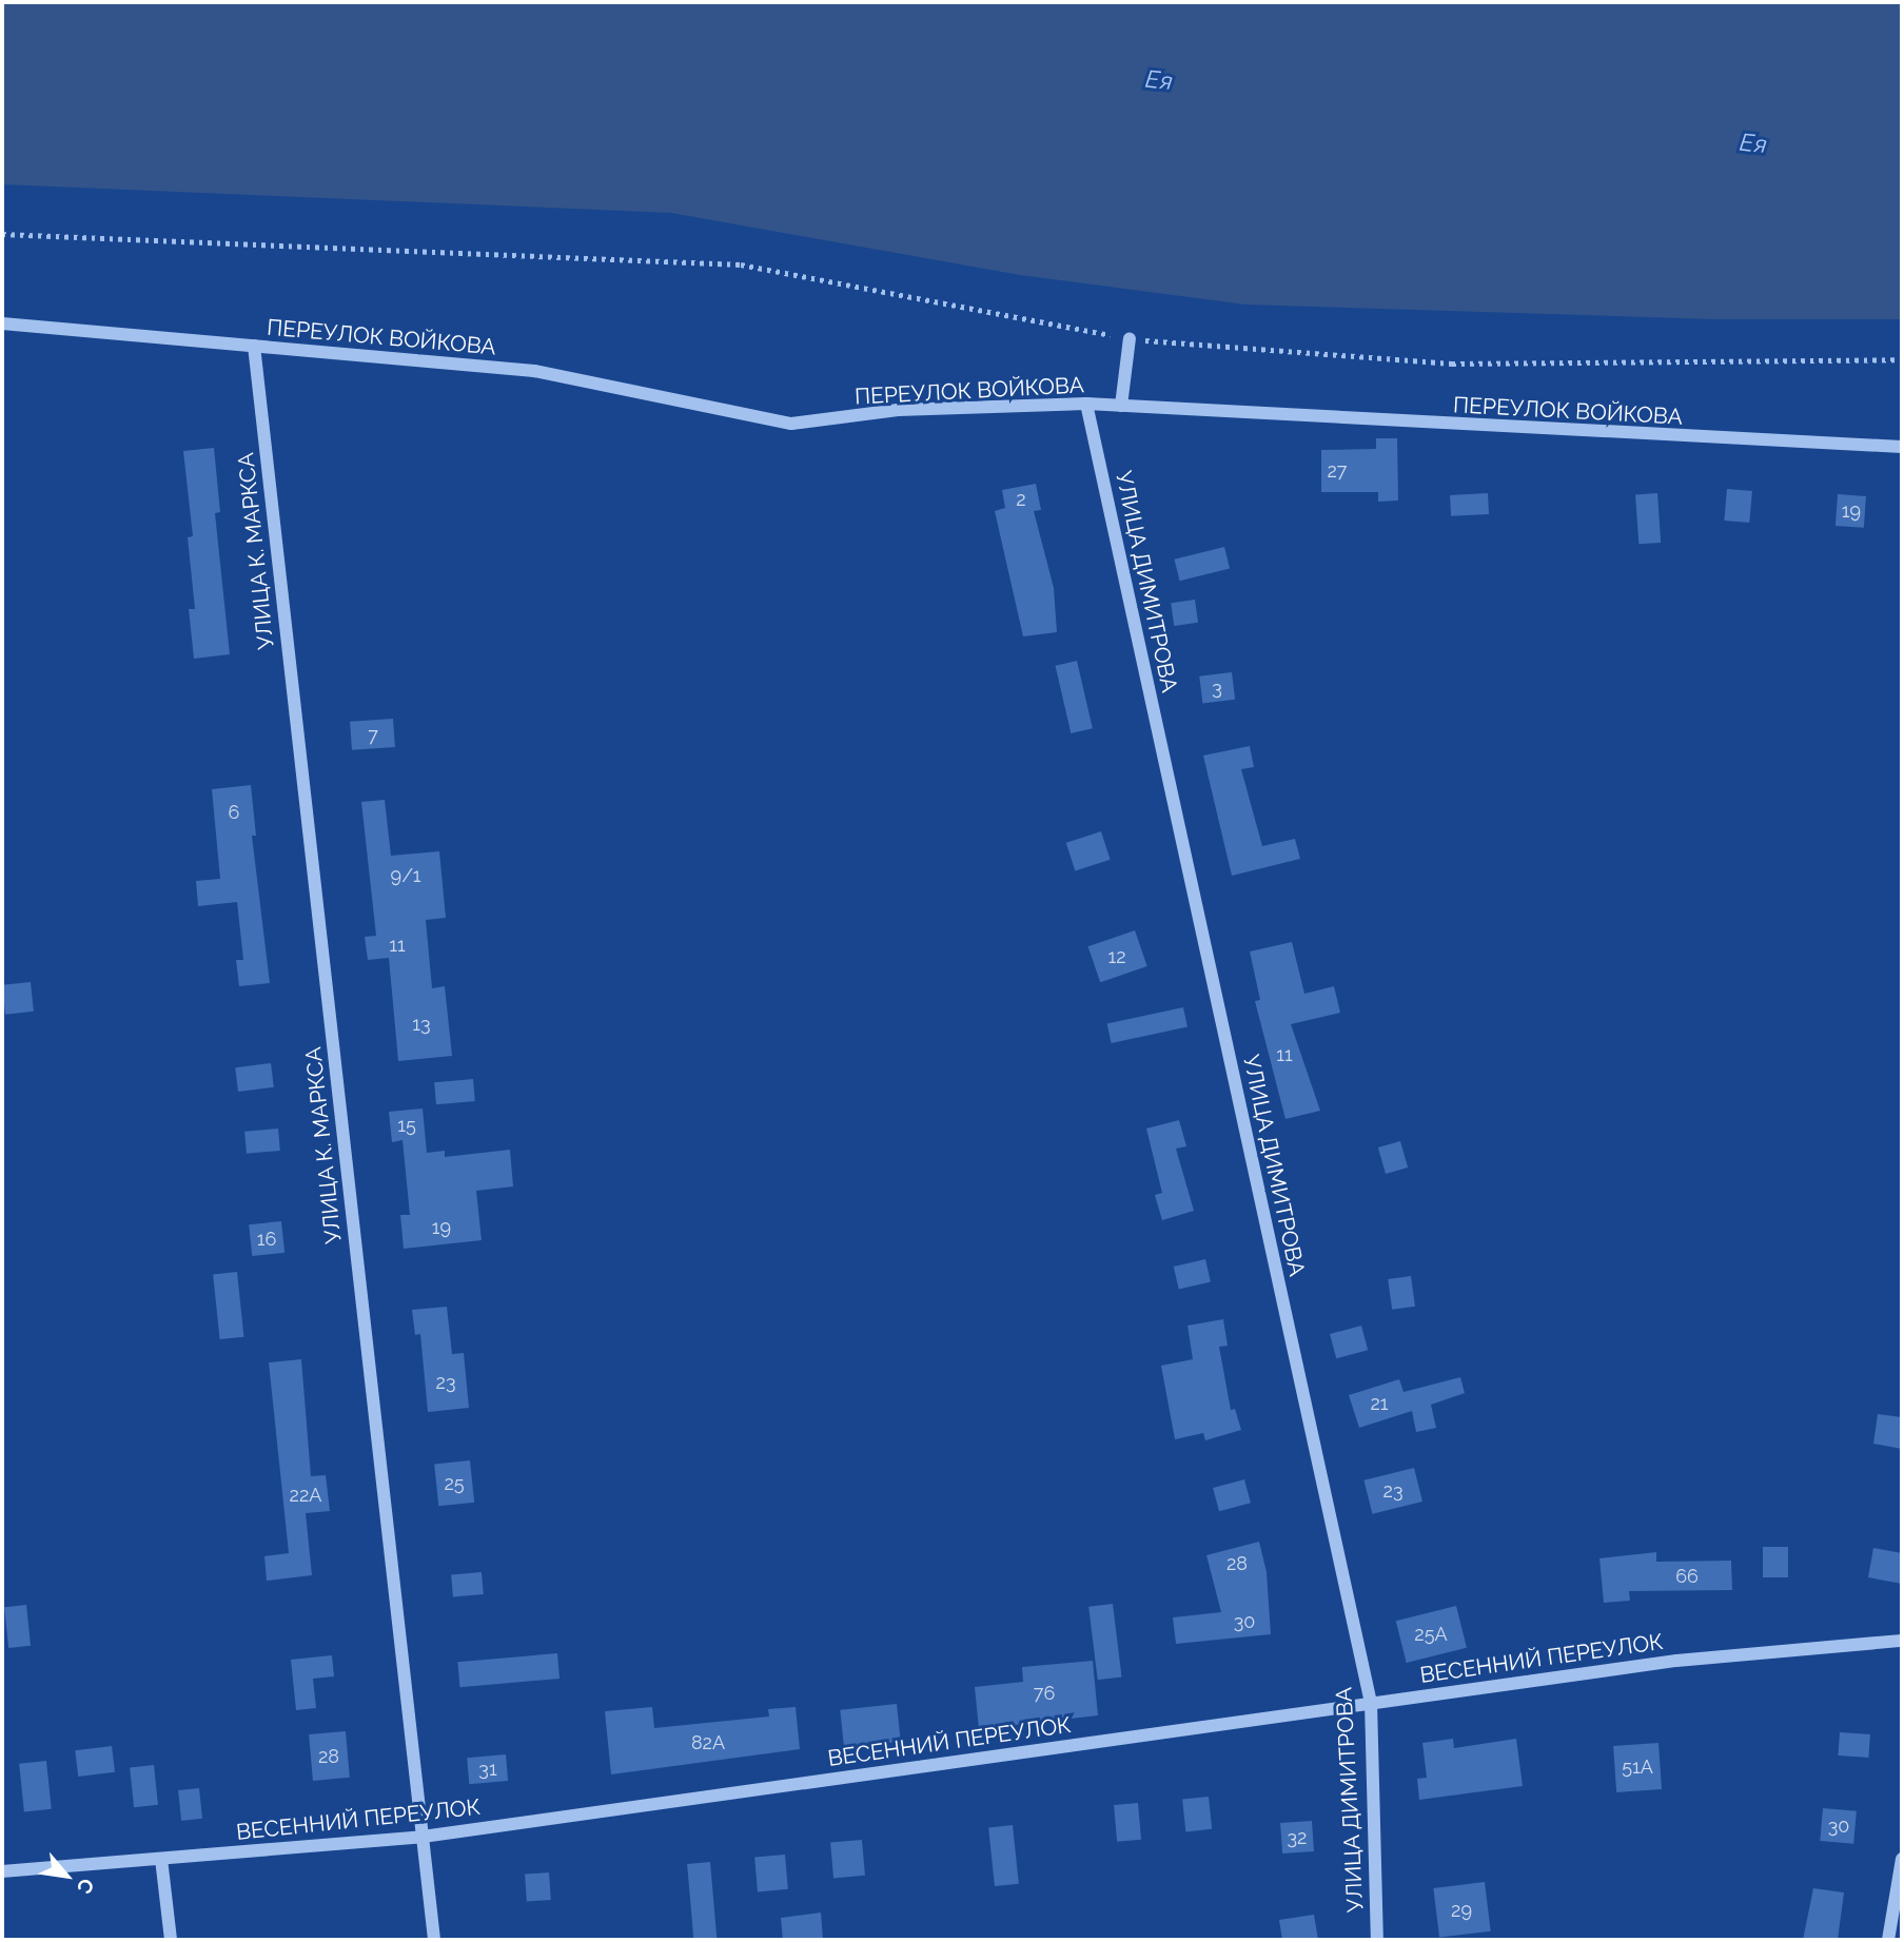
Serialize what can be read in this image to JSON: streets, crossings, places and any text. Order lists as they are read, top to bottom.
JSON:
{
  "streets": {
    "street": [
      "ПЕРЕУЛОК ВОЙКОВА",
      "УЛИЦА К. МАРКСА",
      "УЛИЦА ДИМИТРОВА",
      "ВЕСЕННИЙ ПЕРЕУЛОК"
    ]
  },
  "crossings": [
    ["ПЕРЕУЛОК ВОЙКОВА", "УЛИЦА К. МАРКСА"],
    ["ПЕРЕУЛОК ВОЙКОВА", "УЛИЦА ДИМИТРОВА"],
    ["УЛИЦА К. МАРКСА", "ВЕСЕННИЙ ПЕРЕУЛОК"],
    ["УЛИЦА ДИМИТРОВА", "ВЕСЕННИЙ ПЕРЕУЛОК"]
  ],
  "water": ["Ея"],
  "house_numbers": [
    "27",
    "2",
    "19",
    "3",
    "7",
    "6",
    "9/1",
    "11",
    "12",
    "13",
    "11",
    "15",
    "19",
    "16",
    "23",
    "21",
    "25",
    "23",
    "22А",
    "28",
    "66",
    "30",
    "25А",
    "76",
    "82А",
    "28",
    "51А",
    "31",
    "30",
    "32",
    "29"
  ],
  "north": "bottom right"
}
